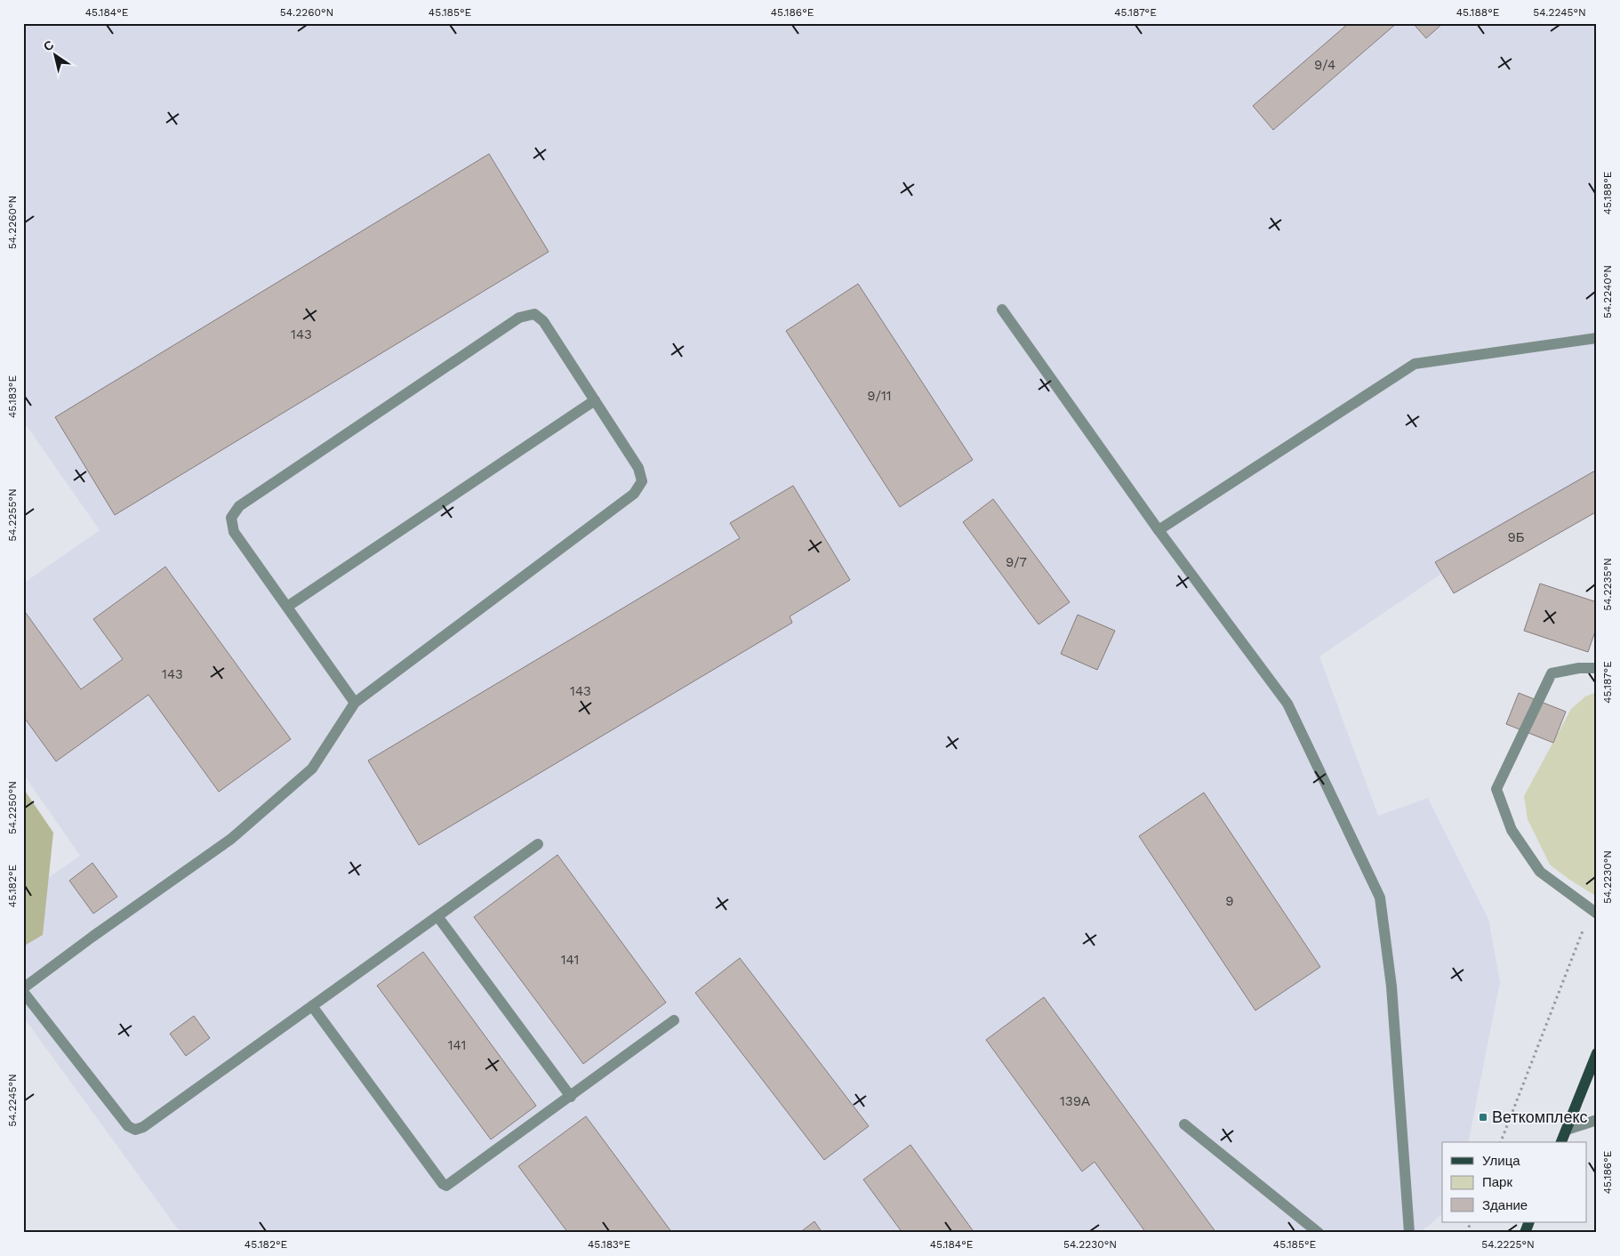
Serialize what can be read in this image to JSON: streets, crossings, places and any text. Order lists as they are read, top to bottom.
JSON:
{
  "places": {
    "transit": ["Веткомплекс"]
  },
  "house_numbers": [
    "9/4",
    "143",
    "9/11",
    "9Б",
    "9/7",
    "143",
    "143",
    "9",
    "141",
    "141",
    "139А"
  ],
  "legend": ["Улица", "Парк", "Здание"],
  "north": "top left",
  "coordinates": [
    "45.184°E",
    "54.2260°N",
    "45.185°E",
    "45.186°E",
    "45.187°E",
    "45.188°E",
    "54.2245°N",
    "54.2240°N",
    "45.183°E",
    "54.2255°N",
    "54.2235°N",
    "54.2250°N",
    "54.2230°N",
    "45.182°E",
    "54.2225°N"
  ]
}
